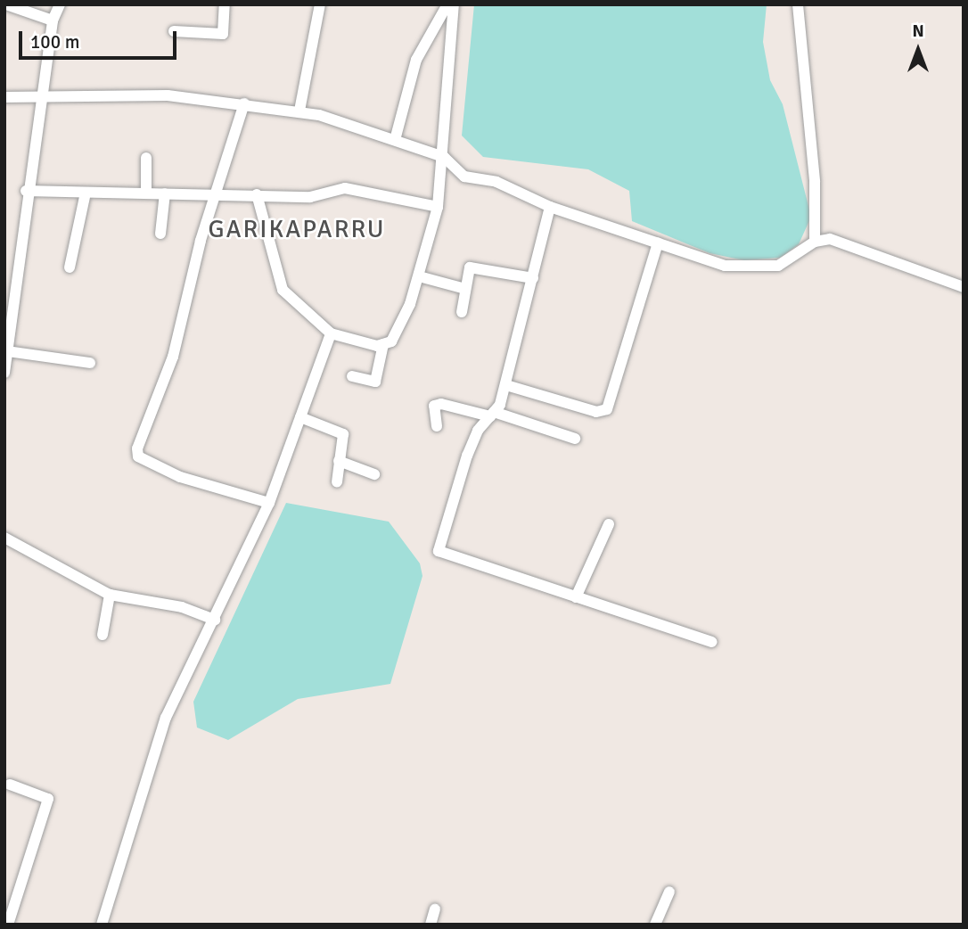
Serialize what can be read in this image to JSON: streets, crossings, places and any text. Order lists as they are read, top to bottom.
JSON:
{
  "districts": ["GARIKAPARRU"],
  "scale_bar": "100 m",
  "north": "top"
}
